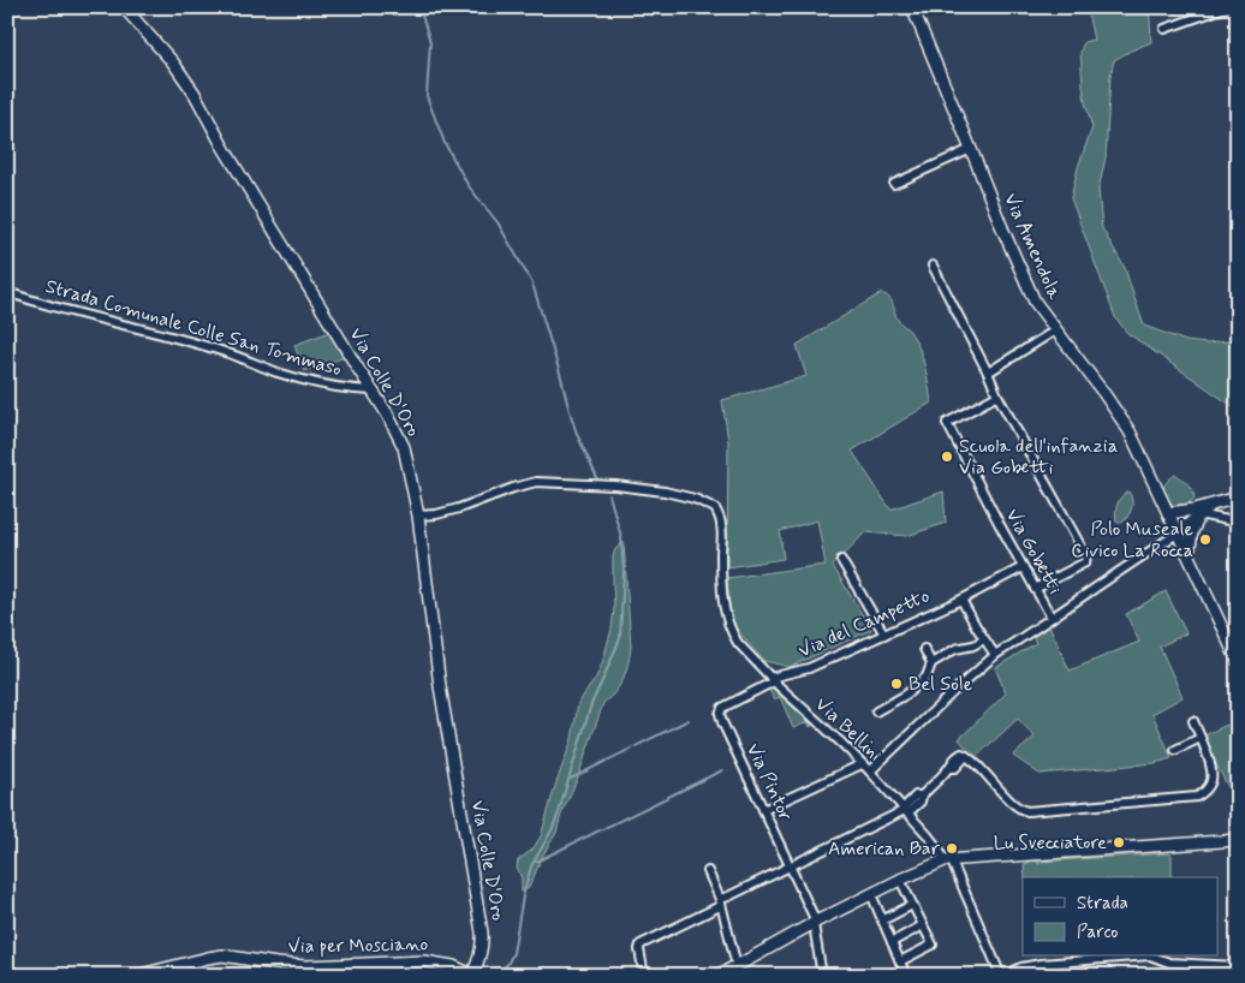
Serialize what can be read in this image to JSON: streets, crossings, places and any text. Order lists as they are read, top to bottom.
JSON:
{
  "streets": {
    "main road": ["Via Amendola", "Via Colle D'Oro", "Via per Mosciano"],
    "street": [
      "Strada Comunale Colle San Tommaso",
      "Via Gobetti",
      "Via del Campetto",
      "Via Bellini",
      "Via Pintor"
    ]
  },
  "crossings": [
    ["Strada Comunale Colle San Tommaso", "Via Colle D'Oro"],
    ["Via Colle D'Oro", "Via per Mosciano"],
    ["Via del Campetto", "Via Bellini"],
    ["Via del Campetto", "Via Pintor"],
    ["Via Bellini", "Via Pintor"]
  ],
  "places": [
    "Scuola dell'infanzia Via Gobetti",
    "Polo Museale Civico La Rocca",
    "Bel Sole",
    "Lu Svecciatore",
    "American Bar"
  ],
  "legend": ["Strada", "Parco"]
}
